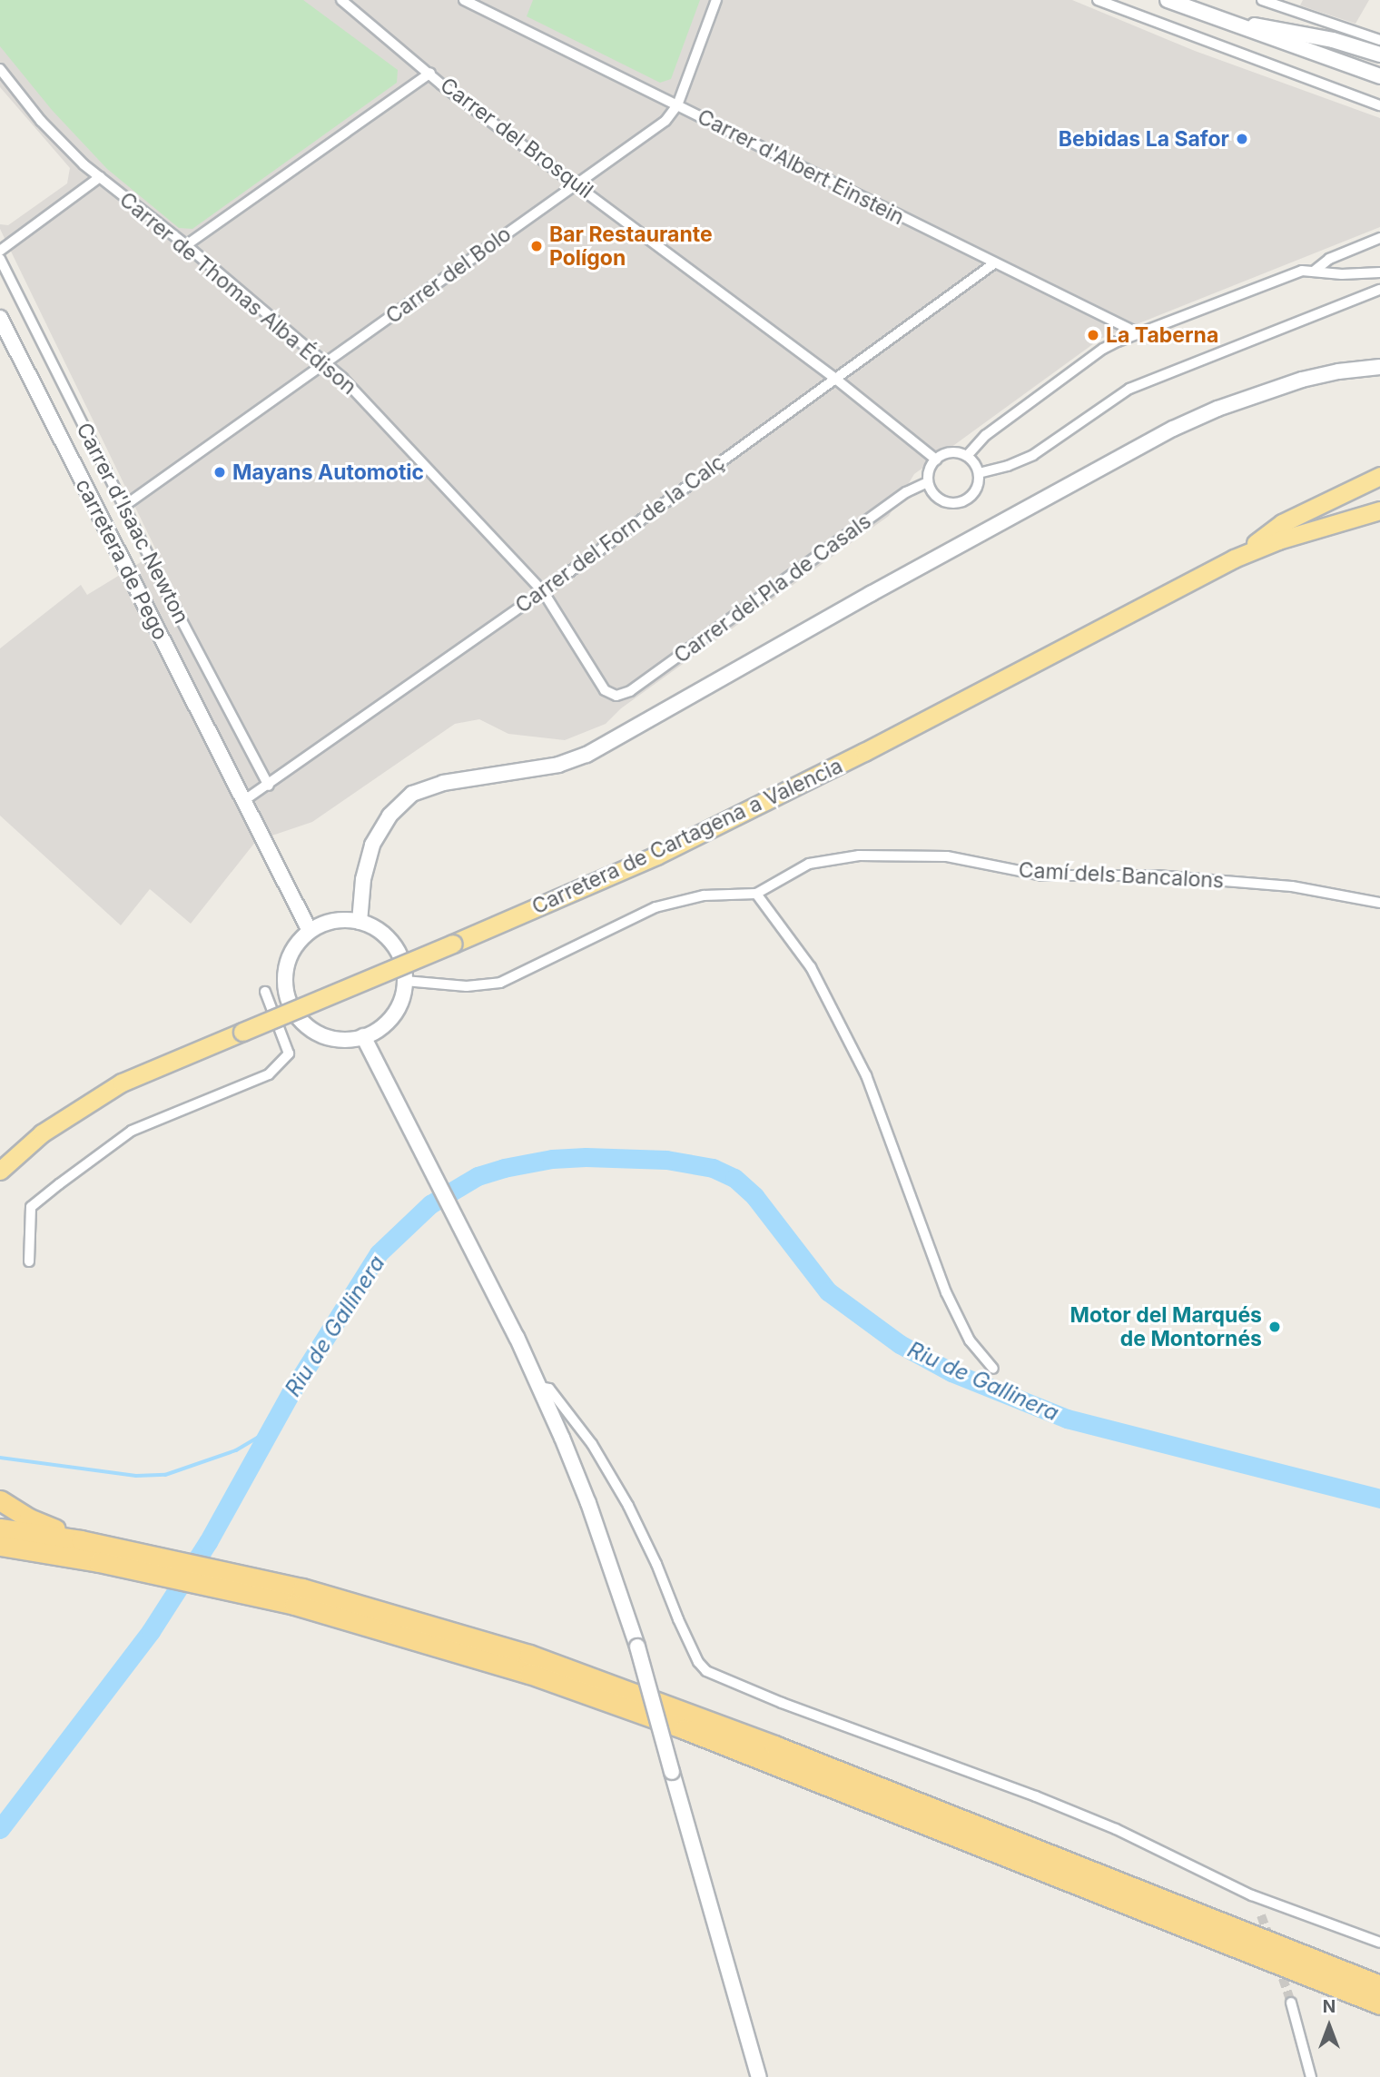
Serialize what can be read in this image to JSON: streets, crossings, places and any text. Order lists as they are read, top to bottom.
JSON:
{
  "streets": {
    "highway": ["Carretera de Cartagena a Valencia"],
    "main road": ["carretera de Pego"],
    "street": [
      "Carrer del Brosquil",
      "Carrer d'Albert Einstein",
      "Carrer del Bolo",
      "Carrer de Thomas Alba Édison",
      "Carrer d'Isaac Newton",
      "Carrer del Forn de la Calç",
      "Carrer del Pla de Casals",
      "Camí dels Bancalons"
    ]
  },
  "crossings": [
    ["Carrer del Brosquil", "Carrer del Bolo"],
    ["Carrer del Brosquil", "Carrer del Forn de la Calç"],
    ["Carrer del Brosquil", "Carrer del Pla de Casals"],
    ["Carrer d'Albert Einstein", "Carrer del Bolo"],
    ["Carrer d'Albert Einstein", "Carrer del Forn de la Calç"],
    ["Carrer del Bolo", "Carrer de Thomas Alba Édison"],
    ["Carrer del Bolo", "Carrer d'Isaac Newton"],
    ["Carrer de Thomas Alba Édison", "Carrer del Forn de la Calç"],
    ["Carrer de Thomas Alba Édison", "Carrer del Pla de Casals"],
    ["Carrer d'Isaac Newton", "Carrer del Forn de la Calç"],
    ["Carrer del Forn de la Calç", "carretera de Pego"]
  ],
  "water": ["Riu de Gallinera"],
  "places": [
    "Bebidas La Safor",
    "Bar Restaurante Polígon",
    "La Taberna",
    "Mayans Automotic",
    "Motor del Marqués de Montornés"
  ],
  "north": "top"
}
